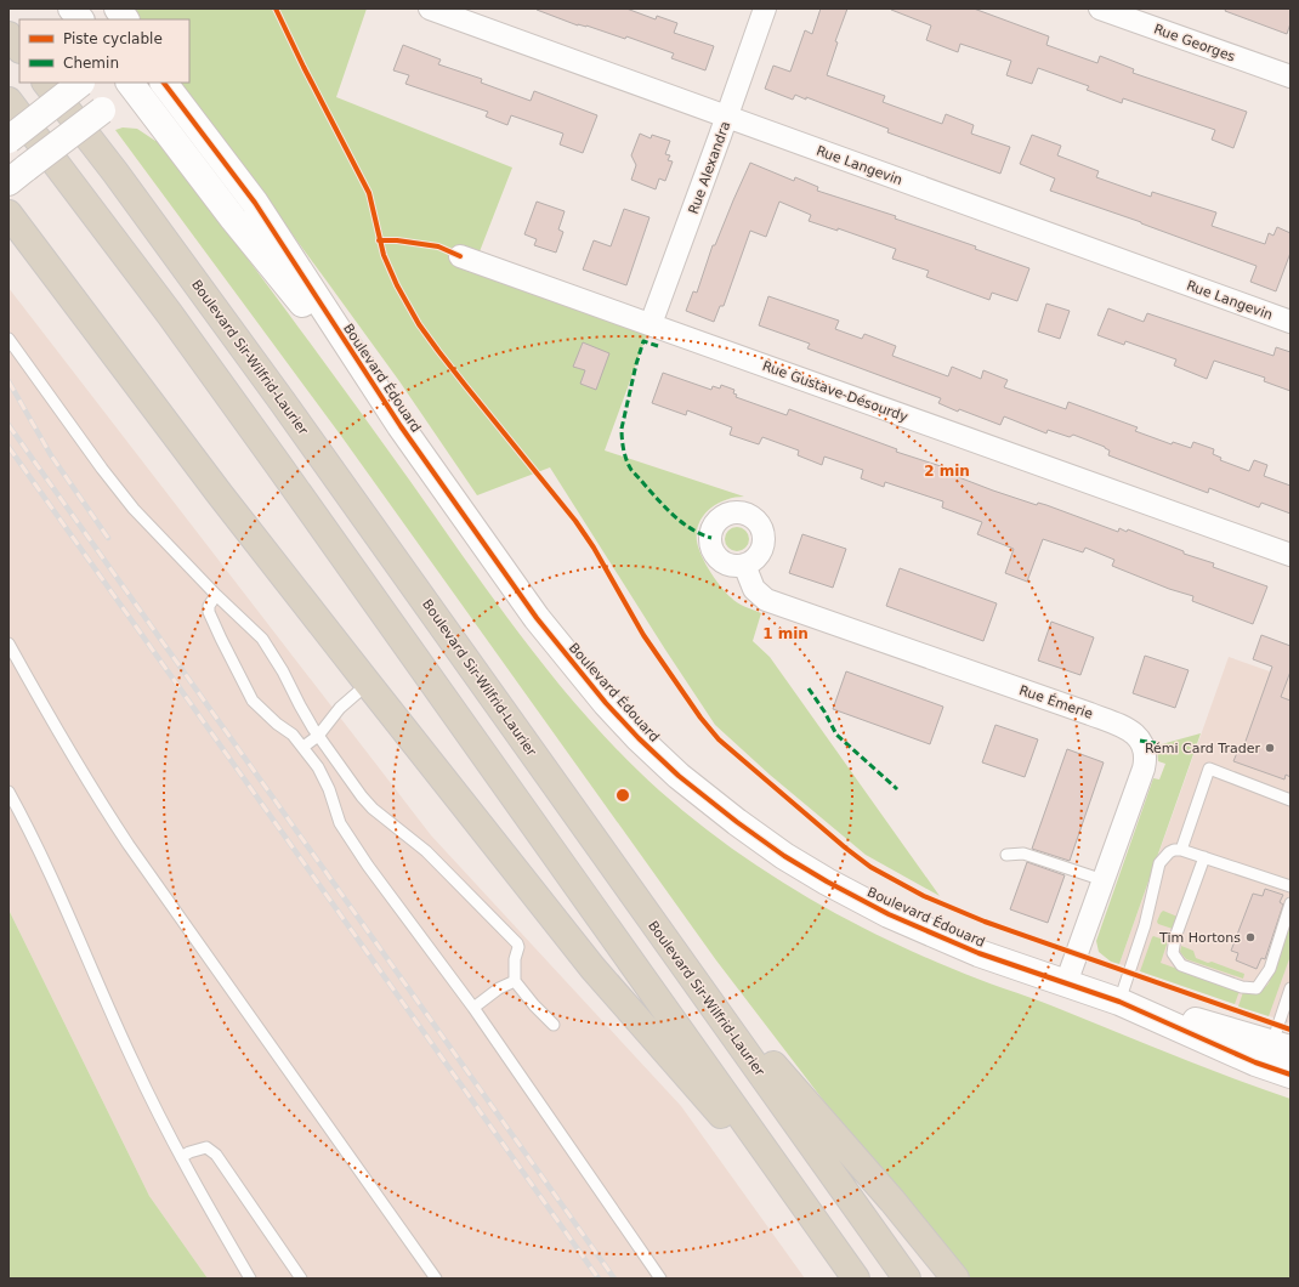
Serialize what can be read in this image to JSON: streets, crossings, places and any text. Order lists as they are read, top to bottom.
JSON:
{
  "streets": {
    "highway": ["Boulevard Sir-Wilfrid-Laurier"],
    "street": [
      "Rue Georges",
      "Rue Langevin",
      "Rue Alexandra",
      "Boulevard Édouard",
      "Rue Gustave-Désourdy",
      "Rue Émerie"
    ]
  },
  "crossings": [
    ["Rue Langevin", "Rue Alexandra"],
    ["Rue Alexandra", "Rue Gustave-Désourdy"],
    ["Boulevard Édouard", "Rue Émerie"]
  ],
  "places": ["Rémi Card Trader", "Tim Hortons"],
  "legend": ["Piste cyclable", "Chemin"],
  "rings": ["2 min", "1 min"]
}
